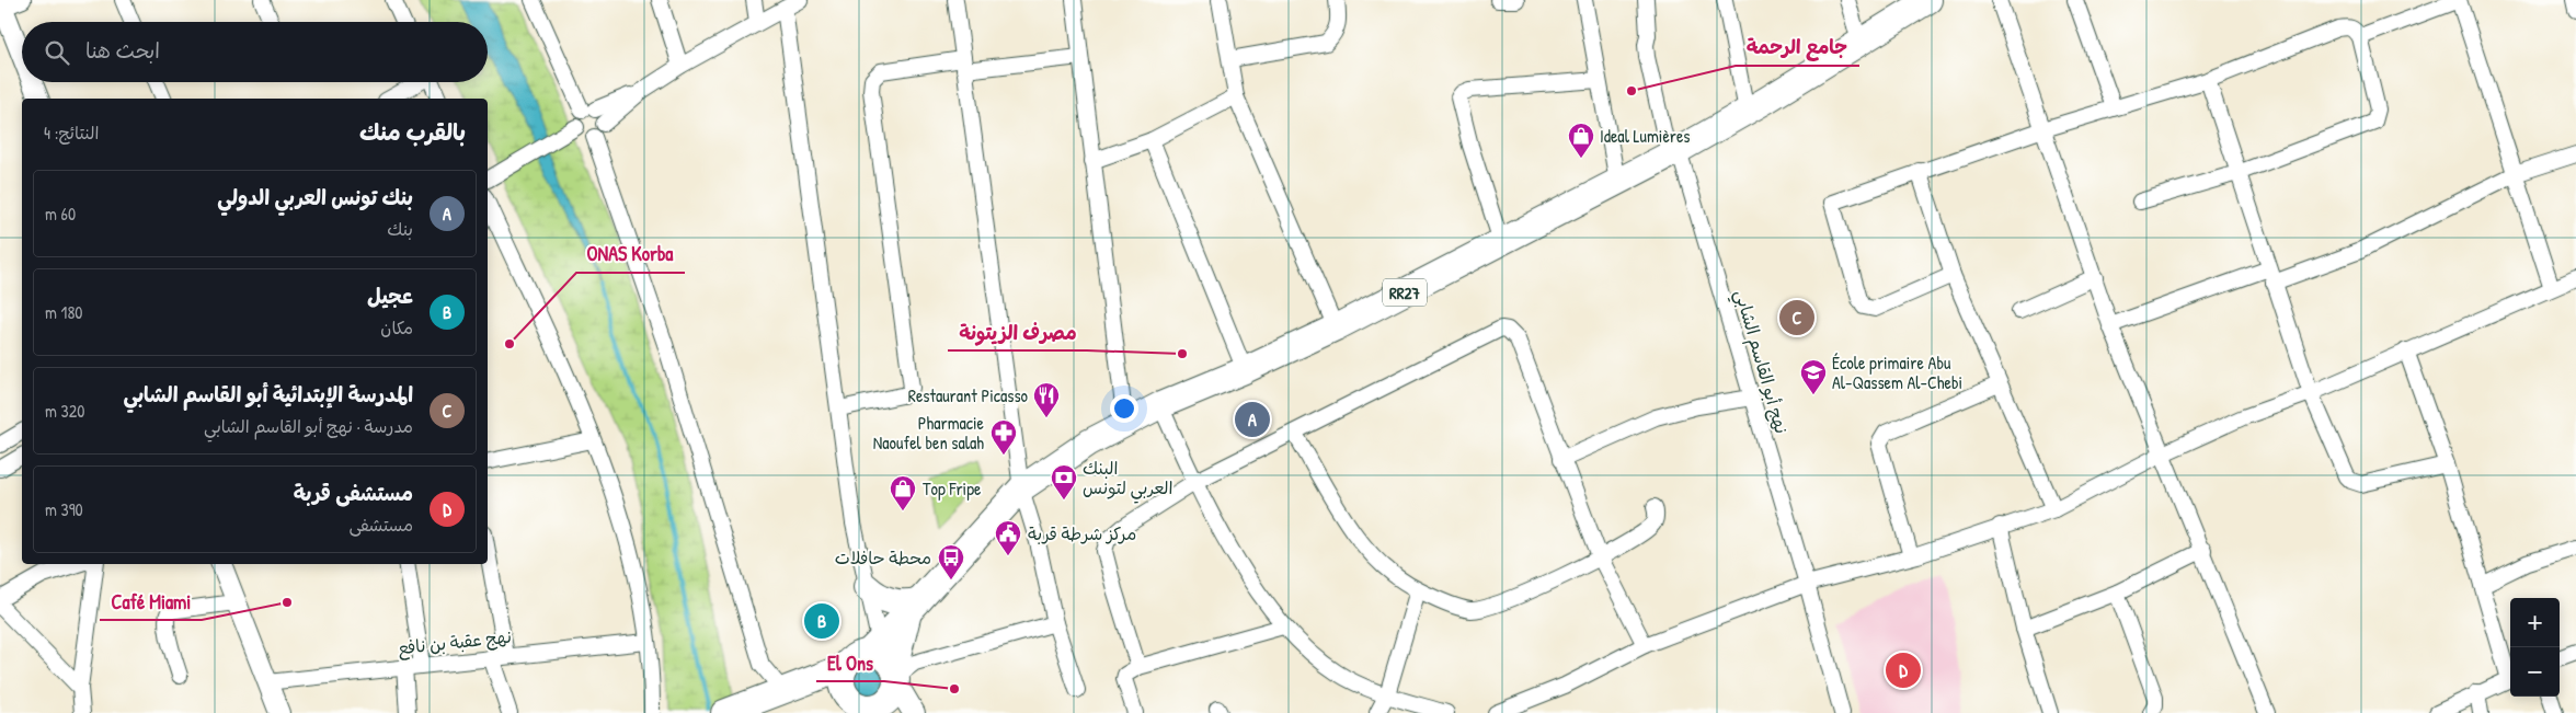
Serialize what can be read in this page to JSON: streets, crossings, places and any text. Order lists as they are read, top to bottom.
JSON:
{
  "streets": {
    "highway": ["RR27"],
    "street": ["نهج أبو القاسم الشابي", "نهج عقبة بن نافع"]
  },
  "crossings": [
    ["RR27", "نهج أبو القاسم الشابي"]
  ],
  "places": {
    "other": [
      "جامع الرحمة",
      "ONAS Korba",
      "مصرف الزيتونة",
      "Café Miami",
      "El Ons"
    ],
    "shop": ["Ideal Lumières", "Top Fripe"],
    "school or university": ["École primaire Abu Al-Qassem Al-Chebi"],
    "restaurant": ["Restaurant Picasso"],
    "pharmacy": ["Pharmacie Naoufel ben salah"],
    "bank": ["البنك العربي لتونس"],
    "public building": ["مركز شرطة قربة"],
    "bus stop": ["محطة حافلات"]
  },
  "page": {
    "search": "ابحث هنا",
    "heading": ["بالقرب منك", "النتائج: 4"],
    "list": [
      {
        "mark": "A",
        "name": "بنك تونس العربي الدولي",
        "note": "بنك",
        "value": "60 m"
      },
      {
        "mark": "B",
        "name": "عجيل",
        "note": "مكان",
        "value": "180 m"
      },
      {
        "mark": "C",
        "name": "المدرسة الإبتدائية أبو القاسم الشابي",
        "note": "مدرسة · نهج أبو القاسم الشابي",
        "value": "320 m"
      },
      {
        "mark": "D",
        "name": "مستشفى قربة",
        "note": "مستشفى",
        "value": "390 m"
      }
    ],
    "pins": [
      "C",
      "A",
      "B",
      "D"
    ],
    "map_buttons": ["+", "−"]
  }
}
